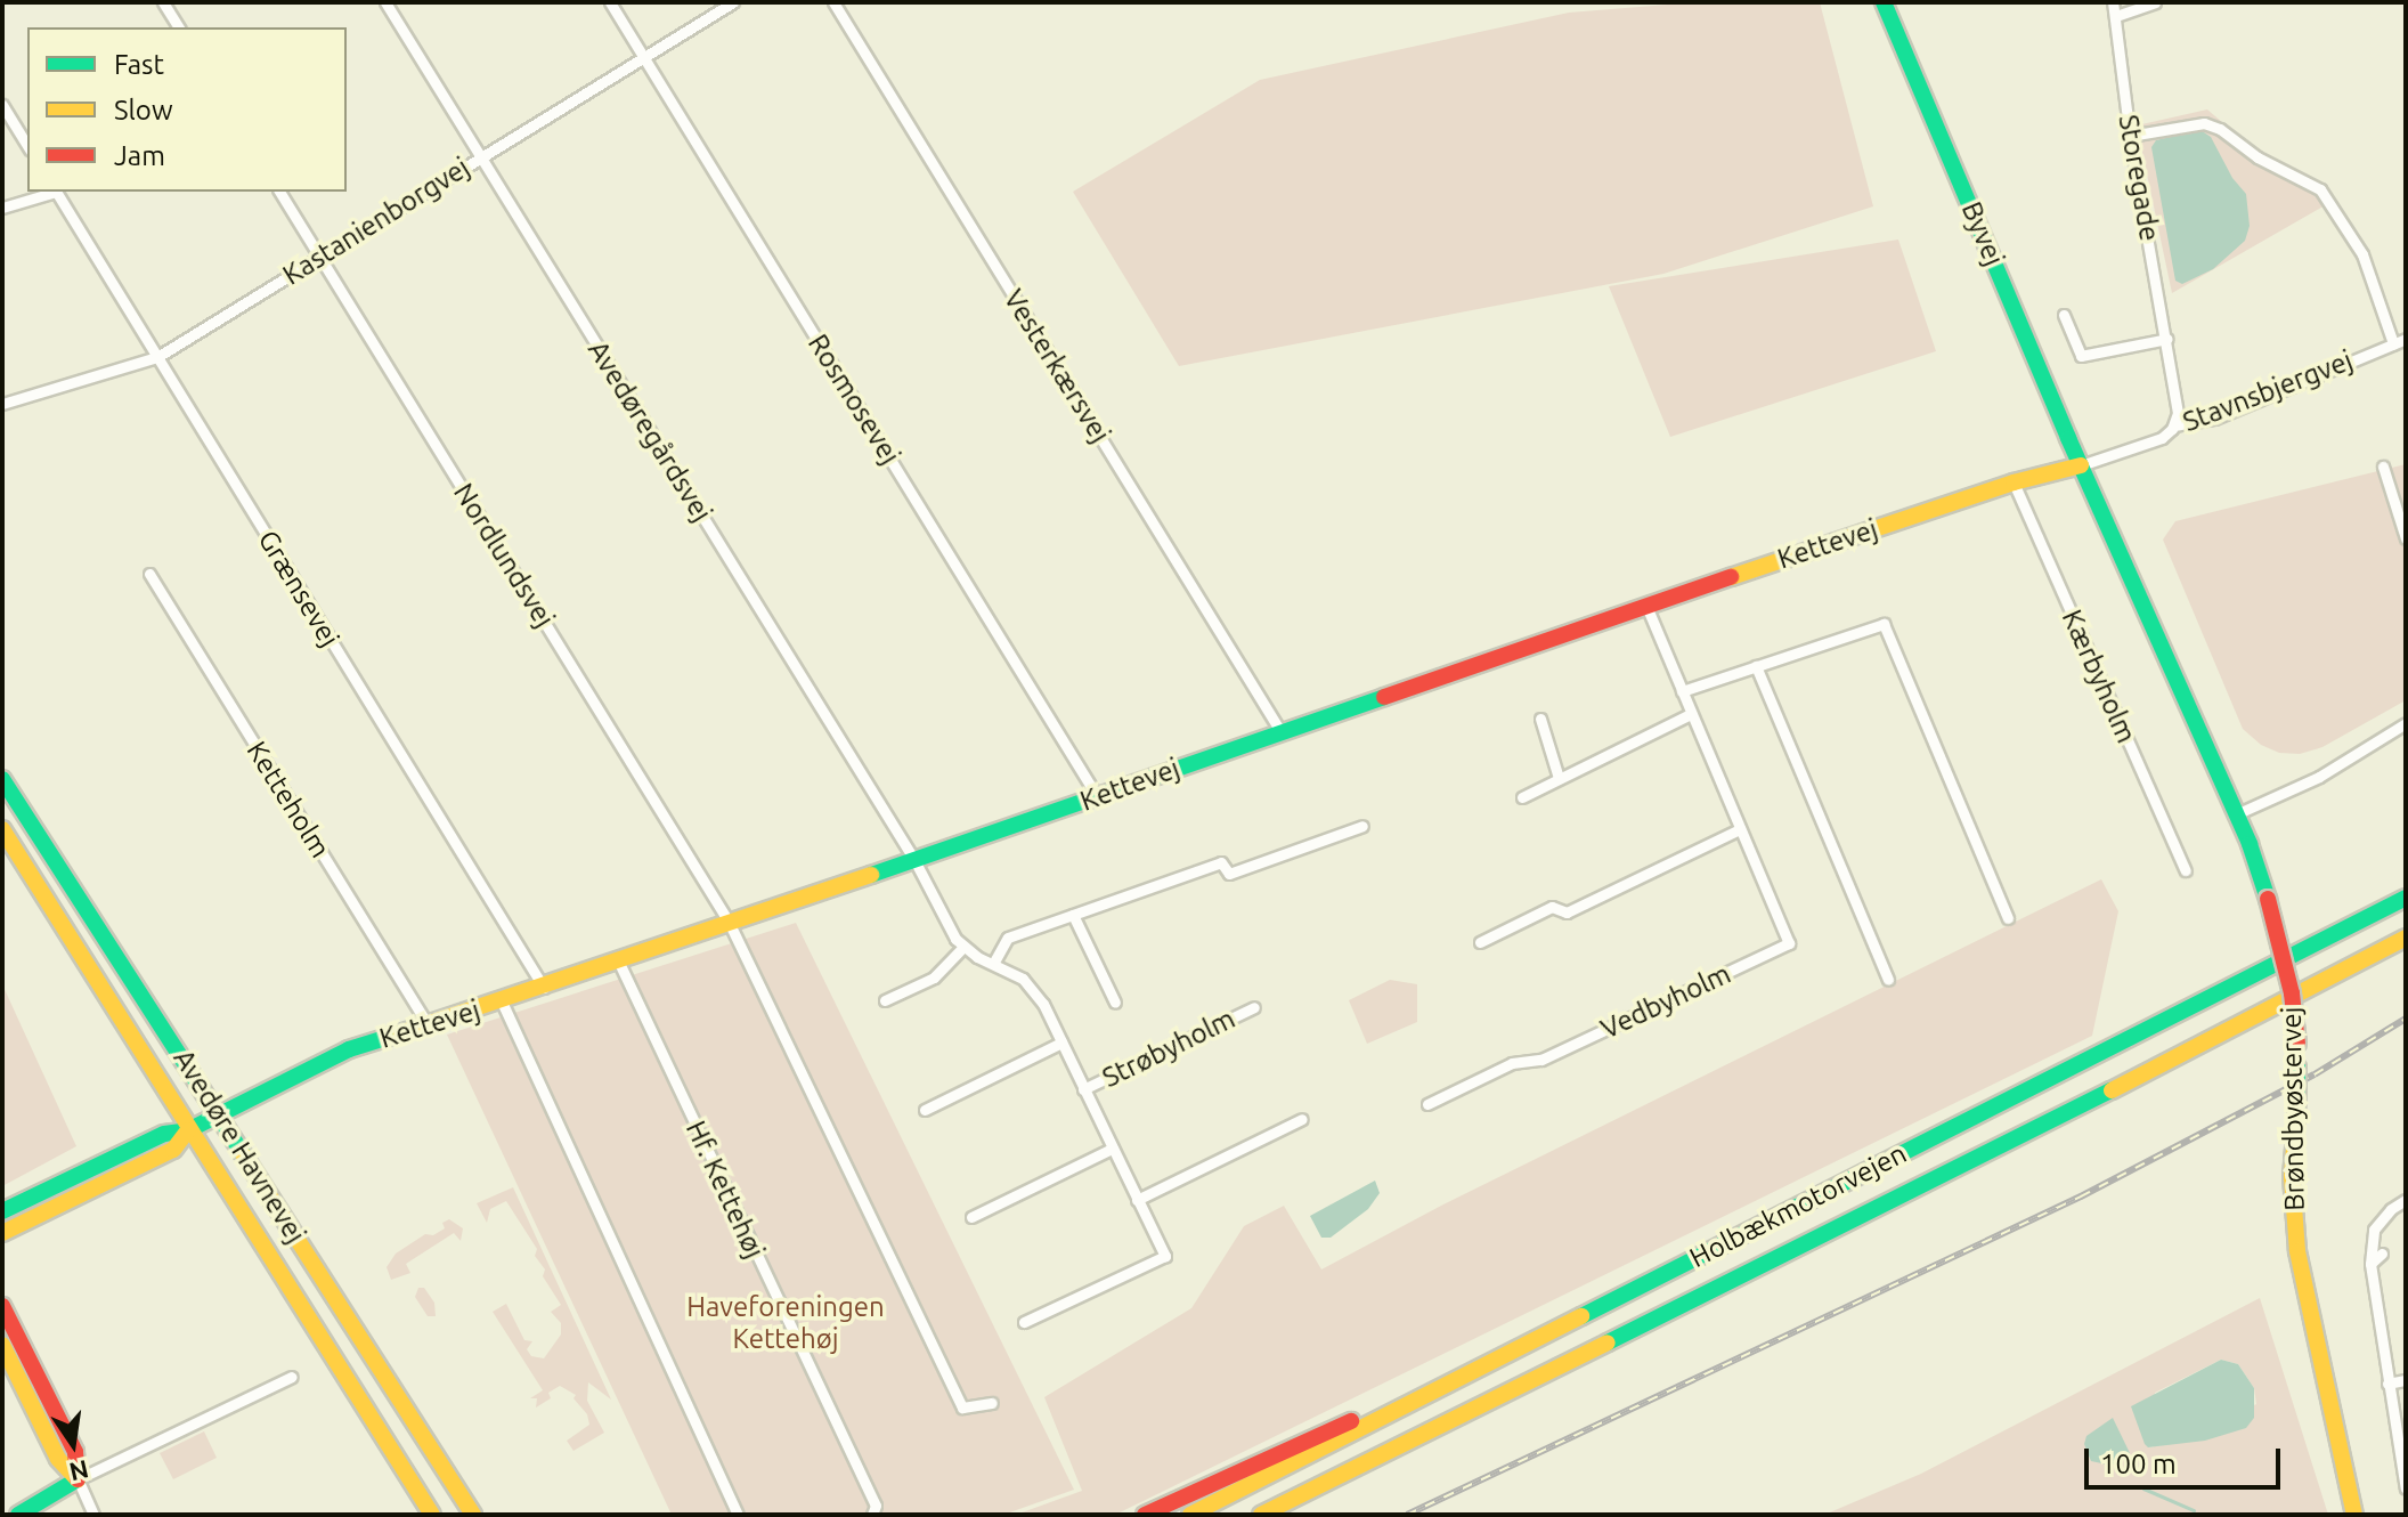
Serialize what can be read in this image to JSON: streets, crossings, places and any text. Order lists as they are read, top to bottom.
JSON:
{
  "streets": {
    "main road": [
      "Byvej",
      "Kettevej",
      "Brøndbyøstervej",
      "Avedøre Havnevej",
      "Holbækmotorvejen"
    ],
    "street": [
      "Storegade",
      "Kastanienborgvej",
      "Vesterkærsvej",
      "Stavnsbjergvej",
      "Rosmosevej",
      "Avedøregårdsvej",
      "Nordlundsvej",
      "Grænsevej",
      "Kærbyholm",
      "Ketteholm",
      "Vedbyholm",
      "Strøbyholm",
      "Hf. Kettehøj"
    ]
  },
  "crossings": [
    ["Storegade", "Stavnsbjergvej"],
    ["Kastanienborgvej", "Rosmosevej"],
    ["Kastanienborgvej", "Avedøregårdsvej"],
    ["Kastanienborgvej", "Nordlundsvej"],
    ["Kastanienborgvej", "Grænsevej"],
    ["Byvej", "Stavnsbjergvej"],
    ["Byvej", "Kettevej"],
    ["Byvej", "Brøndbyøstervej"],
    ["Vesterkærsvej", "Kettevej"],
    ["Stavnsbjergvej", "Kettevej"],
    ["Stavnsbjergvej", "Brøndbyøstervej"],
    ["Rosmosevej", "Kettevej"],
    ["Avedøregårdsvej", "Kettevej"],
    ["Avedøregårdsvej", "Strøbyholm"],
    ["Kettevej", "Nordlundsvej"],
    ["Kettevej", "Grænsevej"],
    ["Kettevej", "Kærbyholm"],
    ["Kettevej", "Ketteholm"],
    ["Kettevej", "Vedbyholm"],
    ["Kettevej", "Strøbyholm"],
    ["Kettevej", "Brøndbyøstervej"],
    ["Kettevej", "Avedøre Havnevej"],
    ["Kettevej", "Hf. Kettehøj"]
  ],
  "parks": ["Haveforeningen Kettehøj"],
  "legend": ["Fast", "Slow", "Jam"],
  "scale_bar": "100 m",
  "north": "bottom"
}
